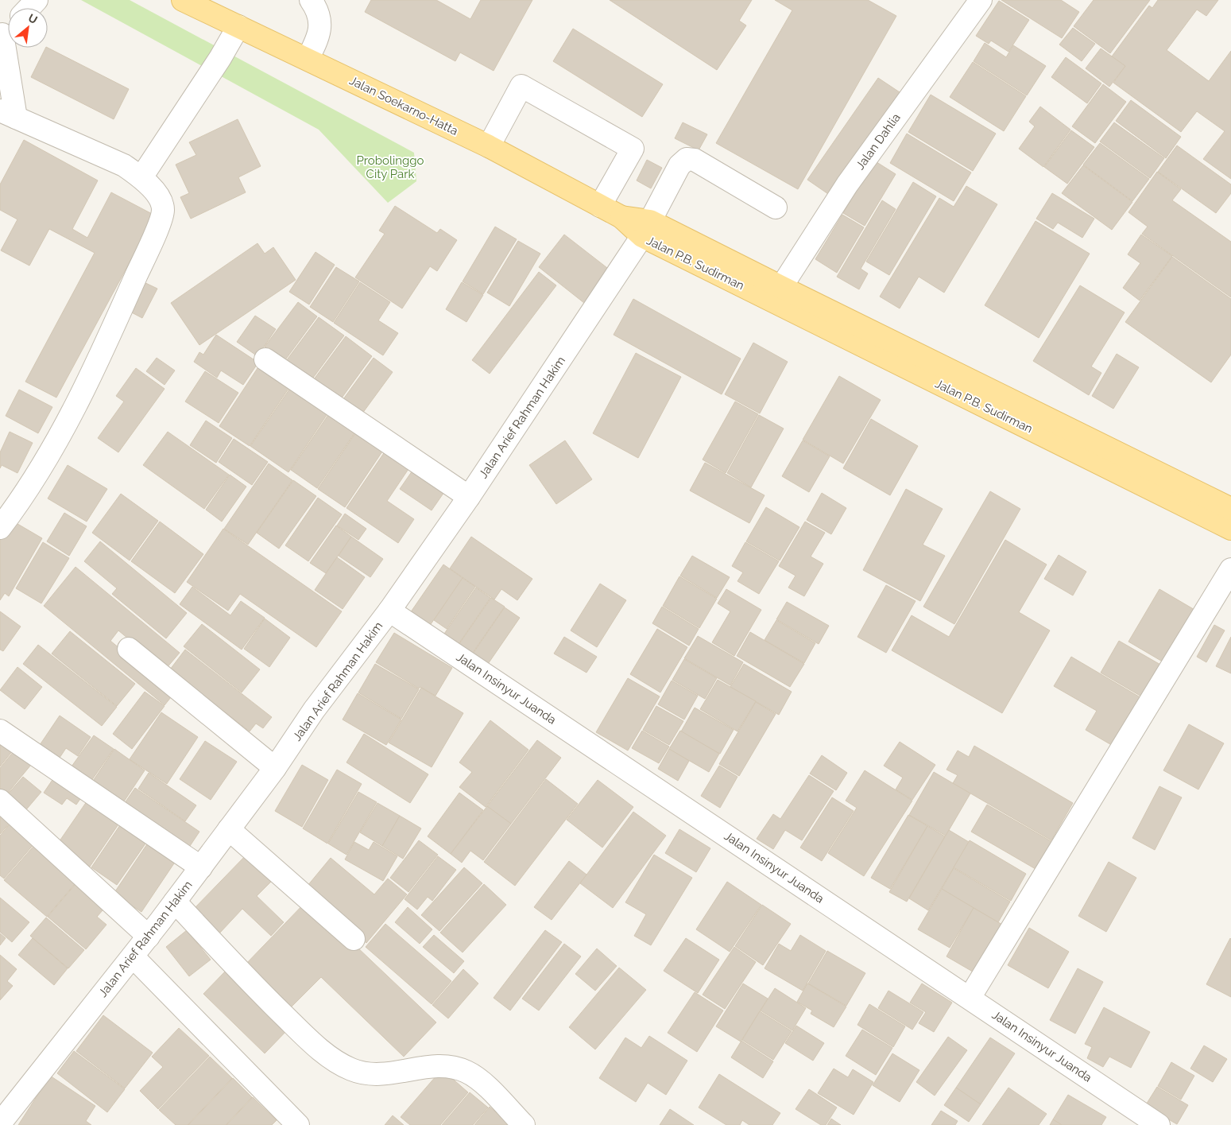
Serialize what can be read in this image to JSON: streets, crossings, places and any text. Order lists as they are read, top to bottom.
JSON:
{
  "streets": {
    "main road": ["Jalan Soekarno-Hatta", "Jalan P.B. Sudirman"],
    "street": ["Jalan Dahlia", "Jalan Arief Rahman Hakim", "Jalan Insinyur Juanda"]
  },
  "crossings": [
    ["Jalan Soekarno-Hatta", "Jalan P.B. Sudirman"],
    ["Jalan Dahlia", "Jalan P.B. Sudirman"],
    ["Jalan P.B. Sudirman", "Jalan Arief Rahman Hakim"],
    ["Jalan Arief Rahman Hakim", "Jalan Insinyur Juanda"]
  ],
  "parks": ["Probolinggo City Park"],
  "north": "top right"
}
